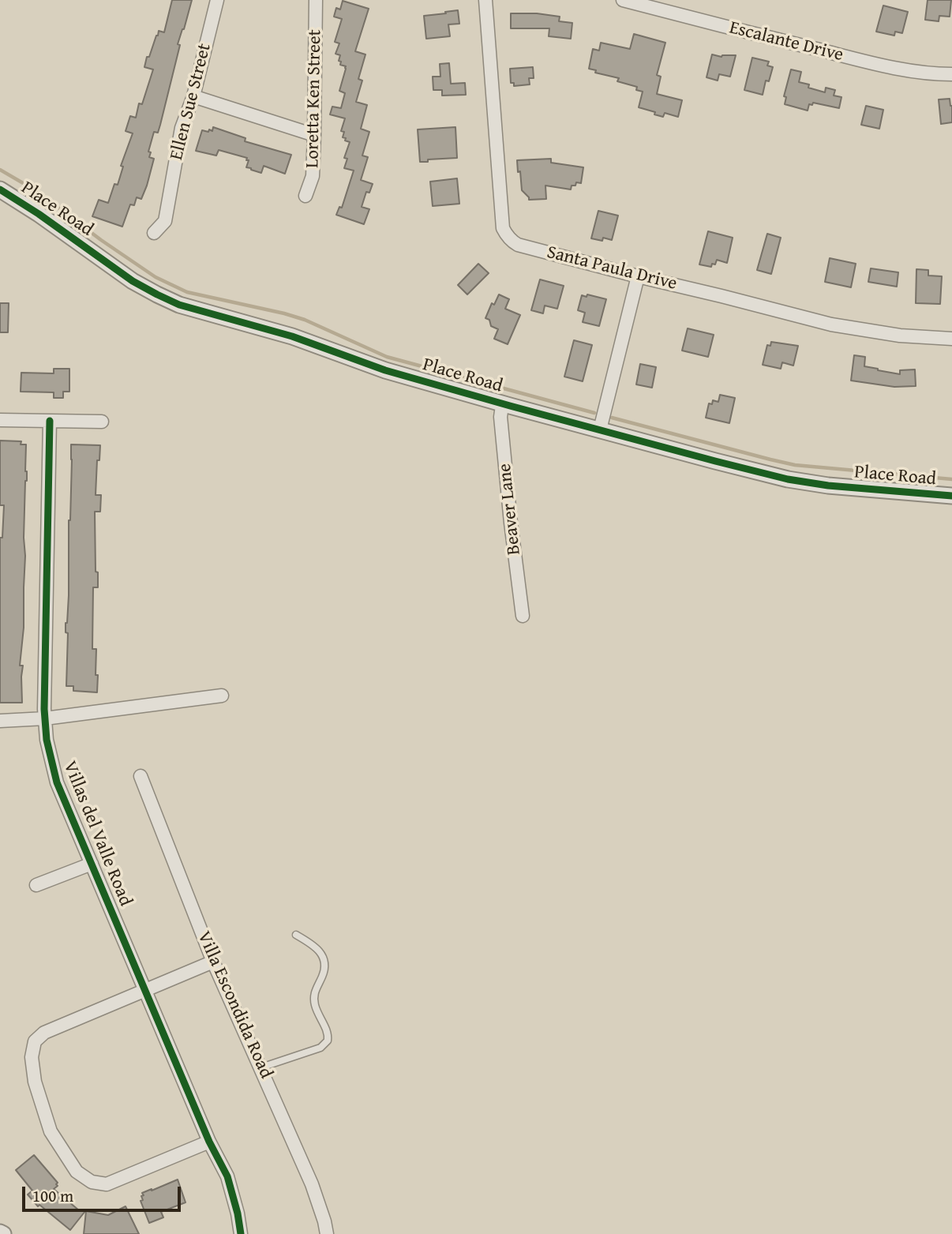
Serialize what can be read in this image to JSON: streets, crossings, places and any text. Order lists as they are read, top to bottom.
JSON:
{
  "streets": {
    "street": [
      "Escalante Drive",
      "Loretta Ken Street",
      "Ellen Sue Street",
      "Place Road",
      "Santa Paula Drive",
      "Beaver Lane",
      "Villas del Valle Road",
      "Villa Escondida Road"
    ]
  },
  "crossings": [
    ["Place Road", "Beaver Lane"]
  ],
  "scale_bar": "100 m"
}
